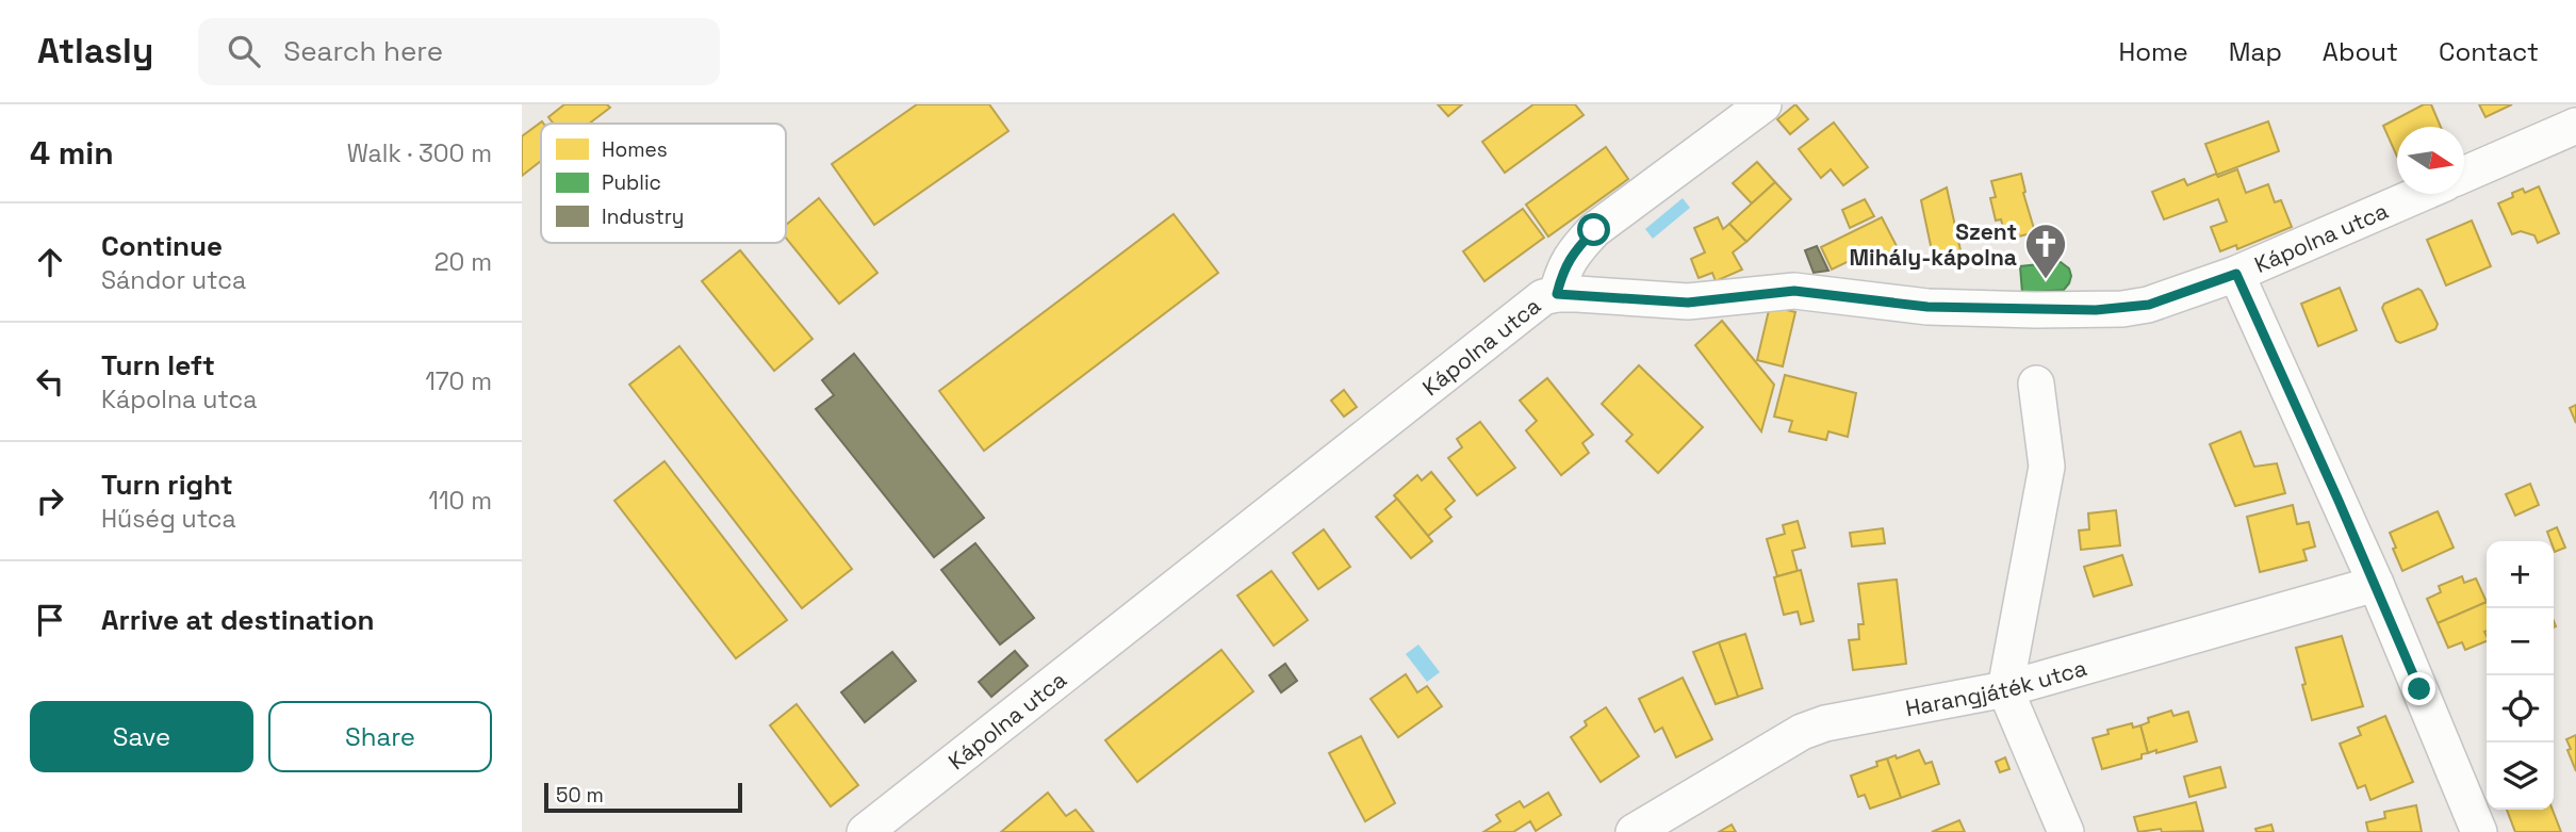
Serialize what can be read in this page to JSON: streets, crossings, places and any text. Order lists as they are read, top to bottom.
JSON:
{
  "streets": {
    "street": ["Kápolna utca", "Harangjáték utca"]
  },
  "places": {
    "church": ["Szent Mihály-kápolna"]
  },
  "legend": ["Homes", "Public", "Industry"],
  "scale_bar": "50 m",
  "north": "right",
  "page": {
    "header": "Atlasly",
    "search": "Search here",
    "nav": [
      "Home",
      "Map",
      "About",
      "Contact"
    ],
    "heading": ["4 min", "Walk · 300 m"],
    "list": [
      ["Continue", "Sándor utca", "20 m"],
      ["Turn left", "Kápolna utca", "170 m"],
      ["Turn right", "Hűség utca", "110 m"],
      "Arrive at destination"
    ],
    "map_buttons": ["+", "−"],
    "buttons": ["Save", "Share"],
    "scale": "50 m"
  }
}
